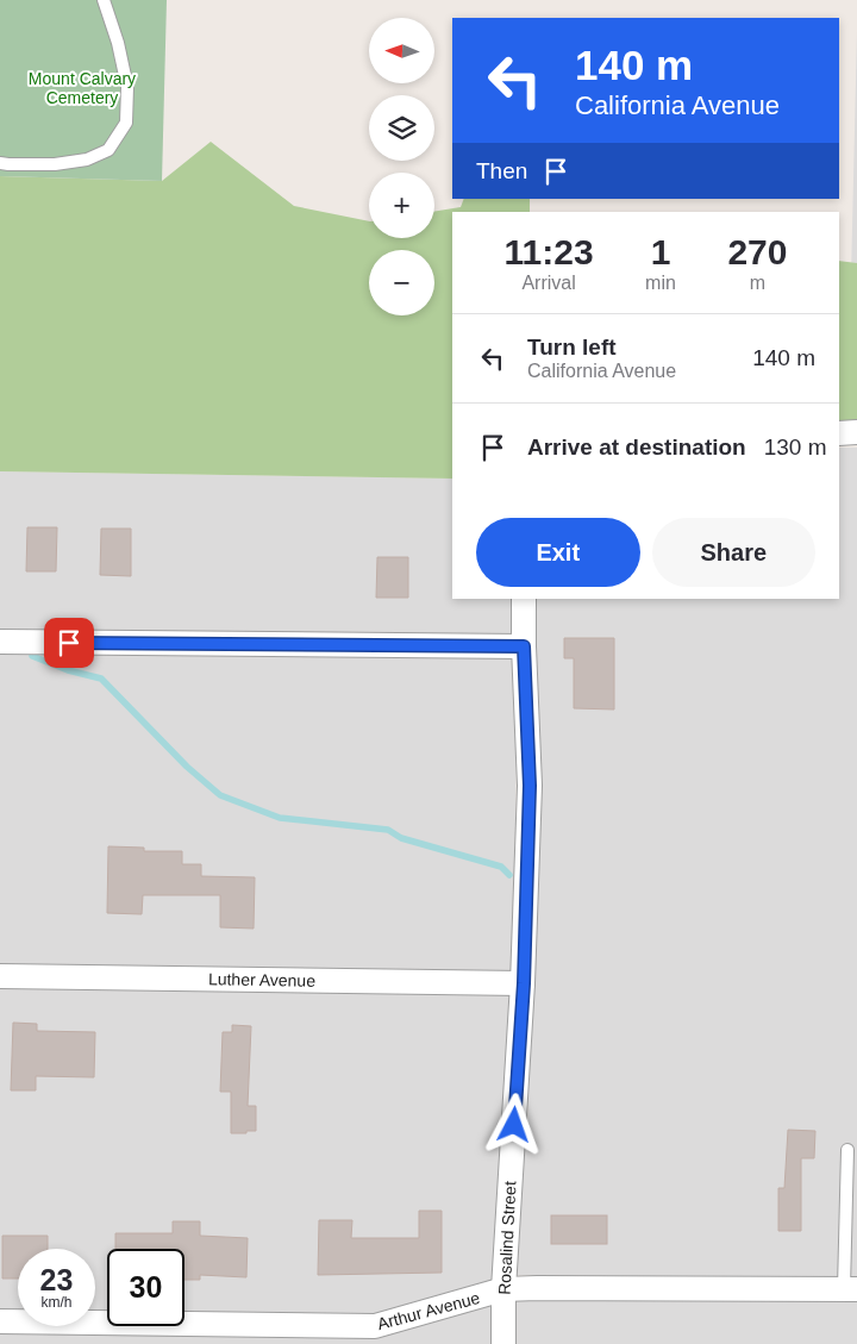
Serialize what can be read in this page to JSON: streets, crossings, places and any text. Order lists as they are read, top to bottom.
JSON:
{
  "streets": {
    "street": ["Luther Avenue", "Rosalind Street", "Arthur Avenue"]
  },
  "crossings": [
    ["Luther Avenue", "Rosalind Street"],
    ["Rosalind Street", "Arthur Avenue"]
  ],
  "parks": ["Mount Calvary Cemetery"],
  "north": "left",
  "page": {
    "map_buttons": ["+", "−"],
    "turn": ["140 m", "California Avenue"],
    "then": "Then",
    "eta": [
      "11:23",
      "Arrival",
      "1",
      "min",
      "270",
      "m"
    ],
    "list": [
      {
        "name": "Turn left",
        "note": "California Avenue",
        "value": "140 m"
      },
      {
        "name": "Arrive at destination",
        "value": "130 m"
      }
    ],
    "buttons": ["Exit", "Share"],
    "speed": "23 km/h",
    "limit": "30"
  }
}
